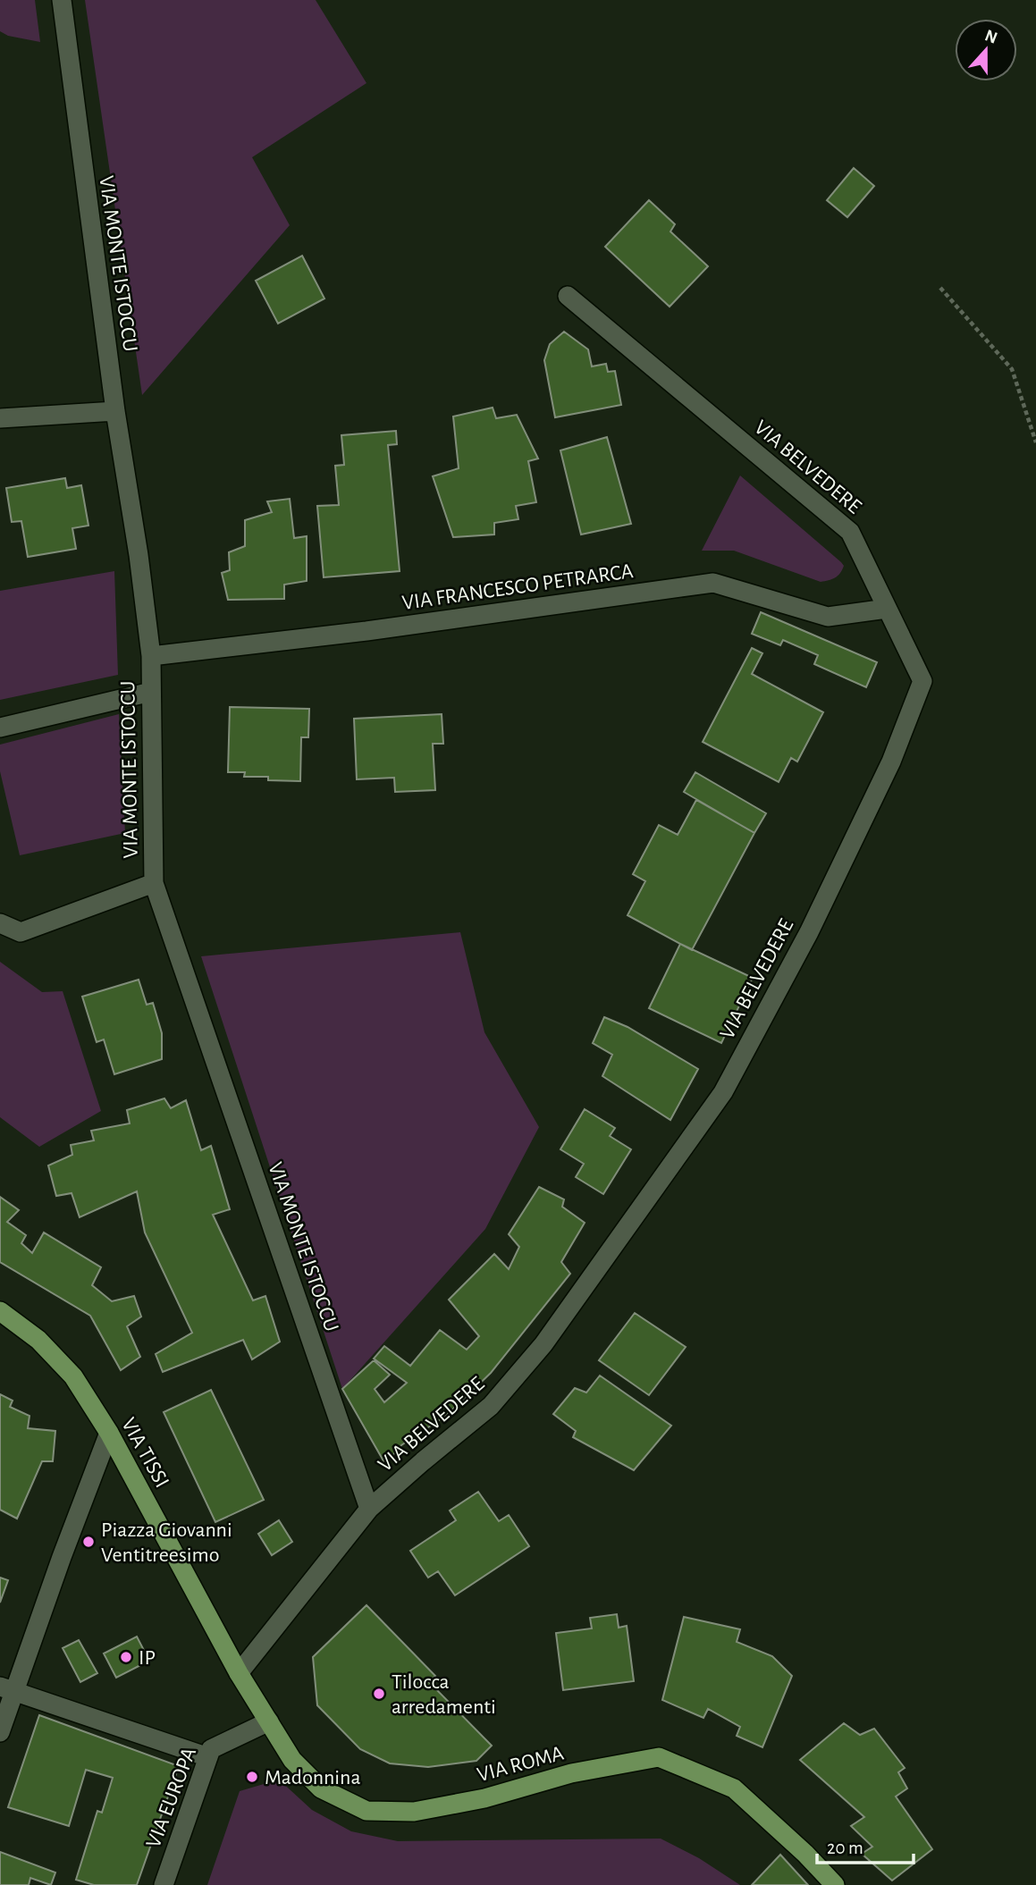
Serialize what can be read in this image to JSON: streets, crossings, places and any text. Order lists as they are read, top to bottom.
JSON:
{
  "streets": {
    "main road": ["VIA TISSI", "VIA ROMA"],
    "street": [
      "VIA MONTE ISTOCCU",
      "VIA BELVEDERE",
      "VIA FRANCESCO PETRARCA",
      "VIA EUROPA"
    ]
  },
  "crossings": [
    ["VIA MONTE ISTOCCU", "VIA BELVEDERE"],
    ["VIA MONTE ISTOCCU", "VIA FRANCESCO PETRARCA"],
    ["VIA BELVEDERE", "VIA FRANCESCO PETRARCA"],
    ["VIA BELVEDERE", "VIA TISSI"],
    ["VIA BELVEDERE", "VIA ROMA"],
    ["VIA TISSI", "VIA ROMA"],
    ["VIA ROMA", "VIA EUROPA"]
  ],
  "places": [
    "Piazza Giovanni Ventitreesimo",
    "IP",
    "Tilocca arredamenti",
    "Madonnina"
  ],
  "scale_bar": "20 m",
  "north": "top"
}
